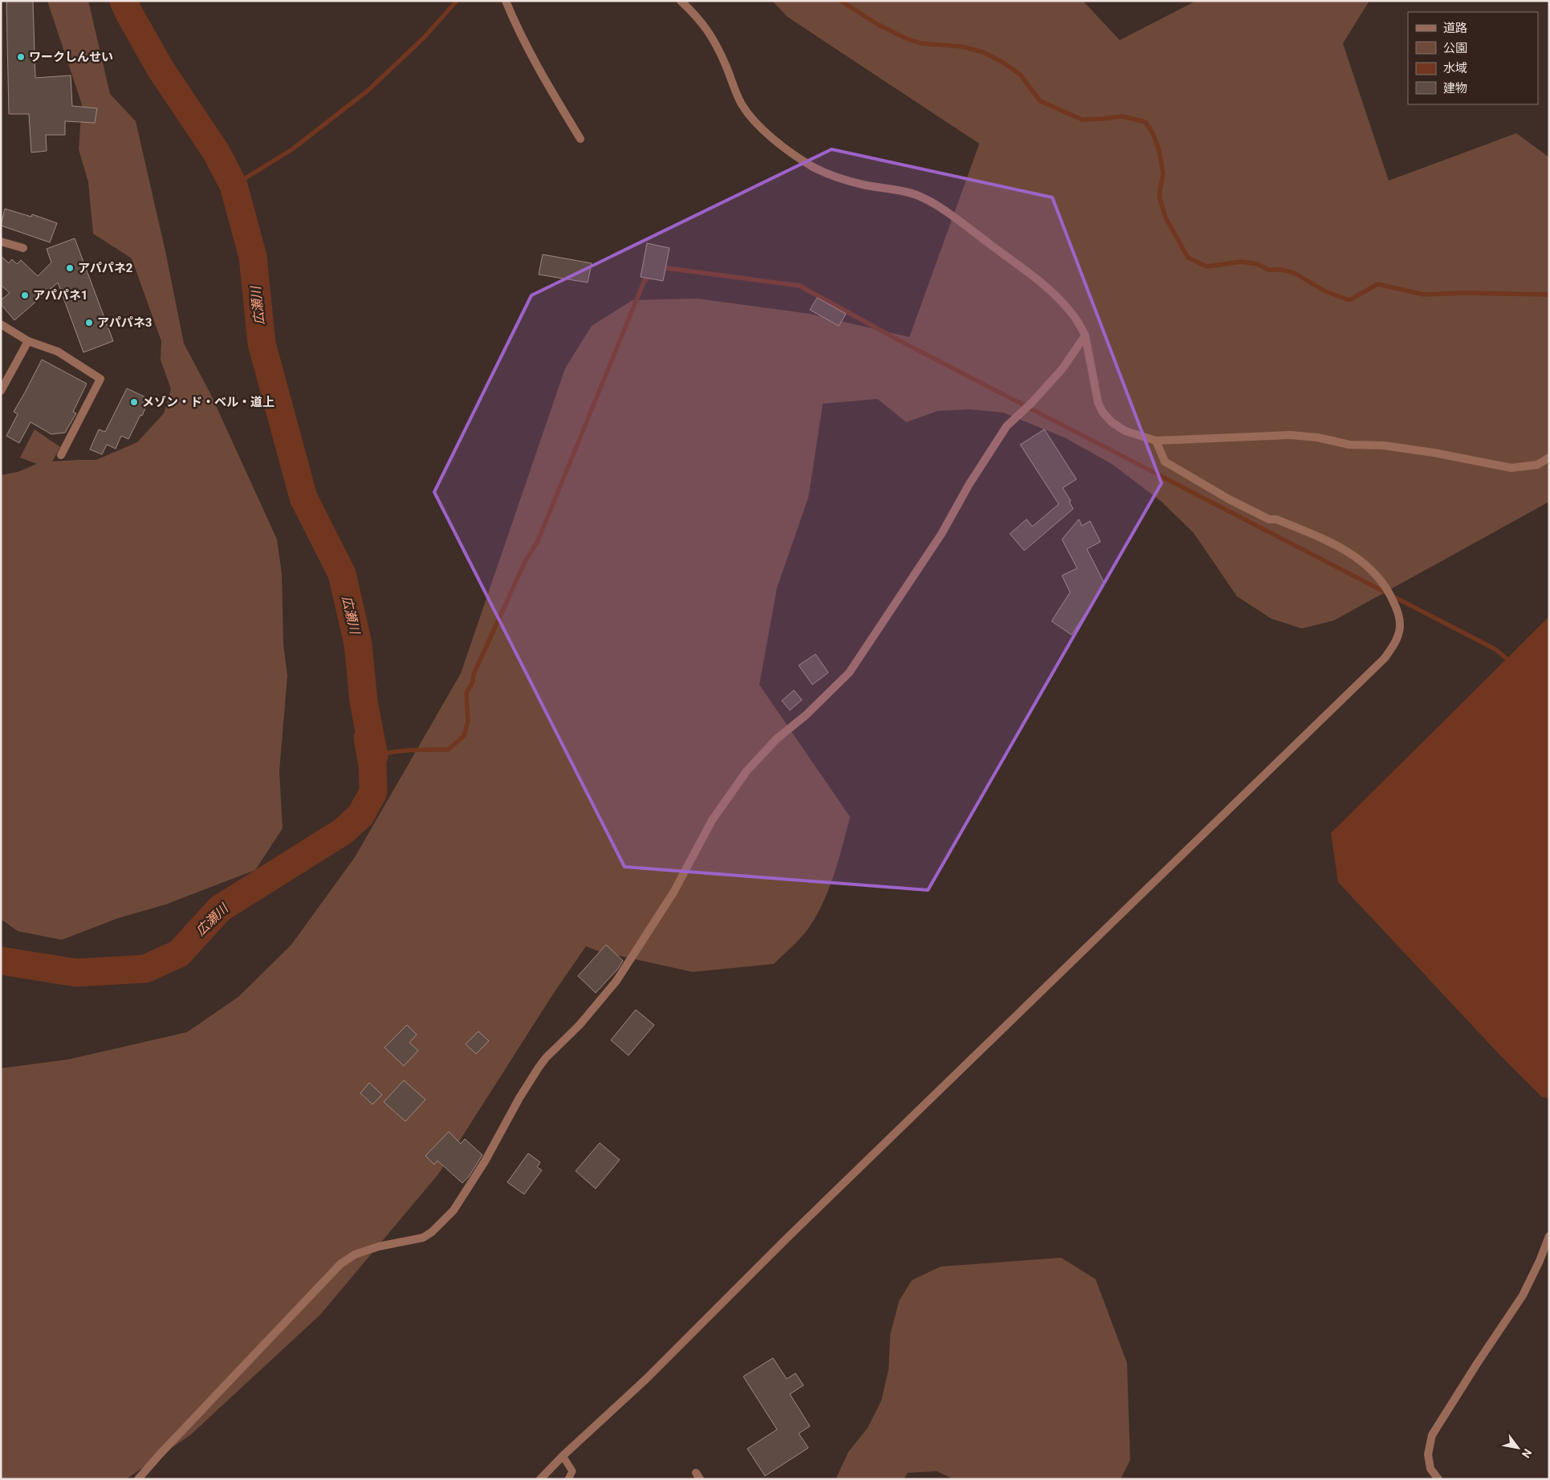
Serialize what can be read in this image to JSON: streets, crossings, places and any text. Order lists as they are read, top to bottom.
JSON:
{
  "water": ["広瀬川"],
  "places": [
    "ワークしんせい",
    "アパパネ2",
    "アパパネ1",
    "アパパネ3",
    "メゾン・ド・ベル・道上"
  ],
  "legend": [
    "道路",
    "公園",
    "水域",
    "建物"
  ],
  "north": "bottom right"
}
